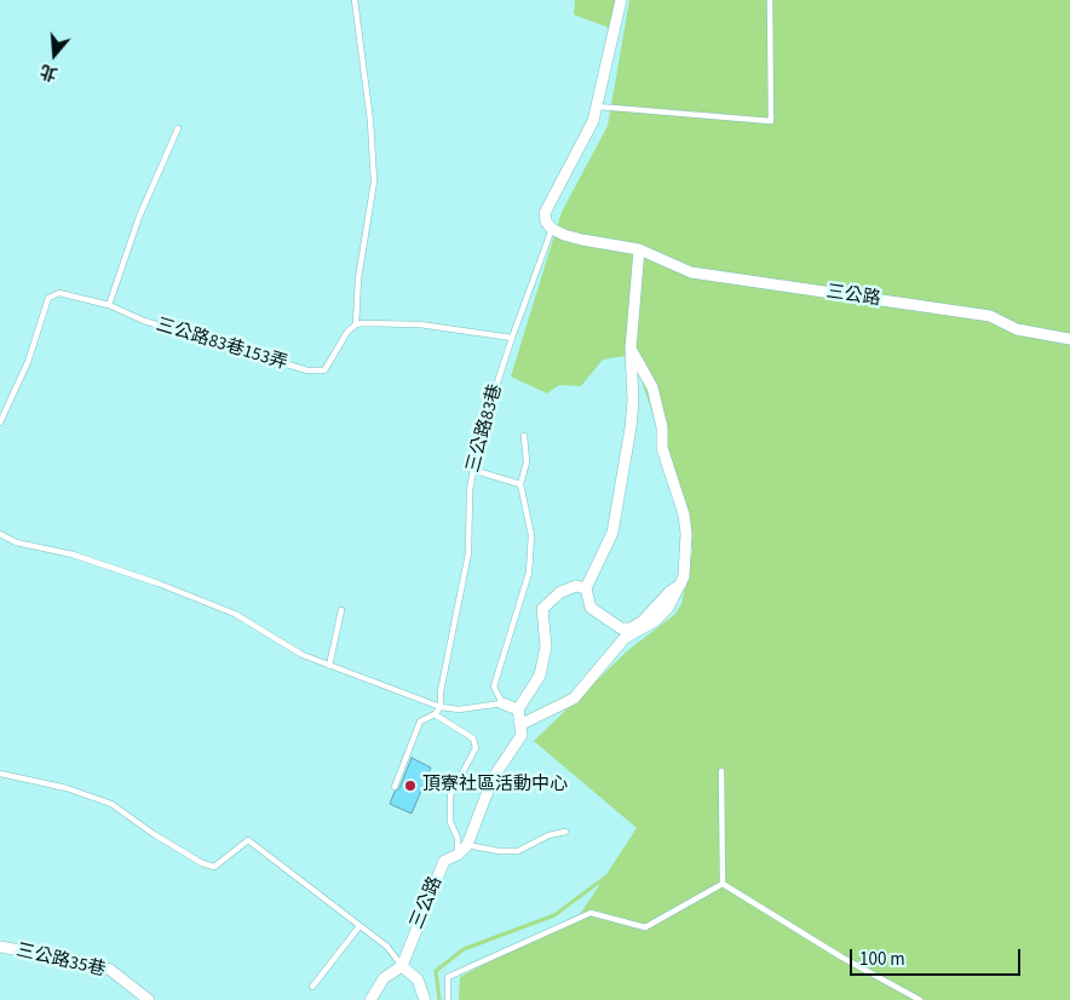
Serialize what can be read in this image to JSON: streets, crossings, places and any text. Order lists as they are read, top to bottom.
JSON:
{
  "streets": {
    "street": ["三公路", "三公路35巷"],
    "lane": ["三公路83巷153弄", "三公路83巷"]
  },
  "crossings": [
    ["三公路", "三公路83巷"]
  ],
  "places": ["頂寮社區活動中心"],
  "scale_bar": "100 m",
  "north": "bottom"
}
